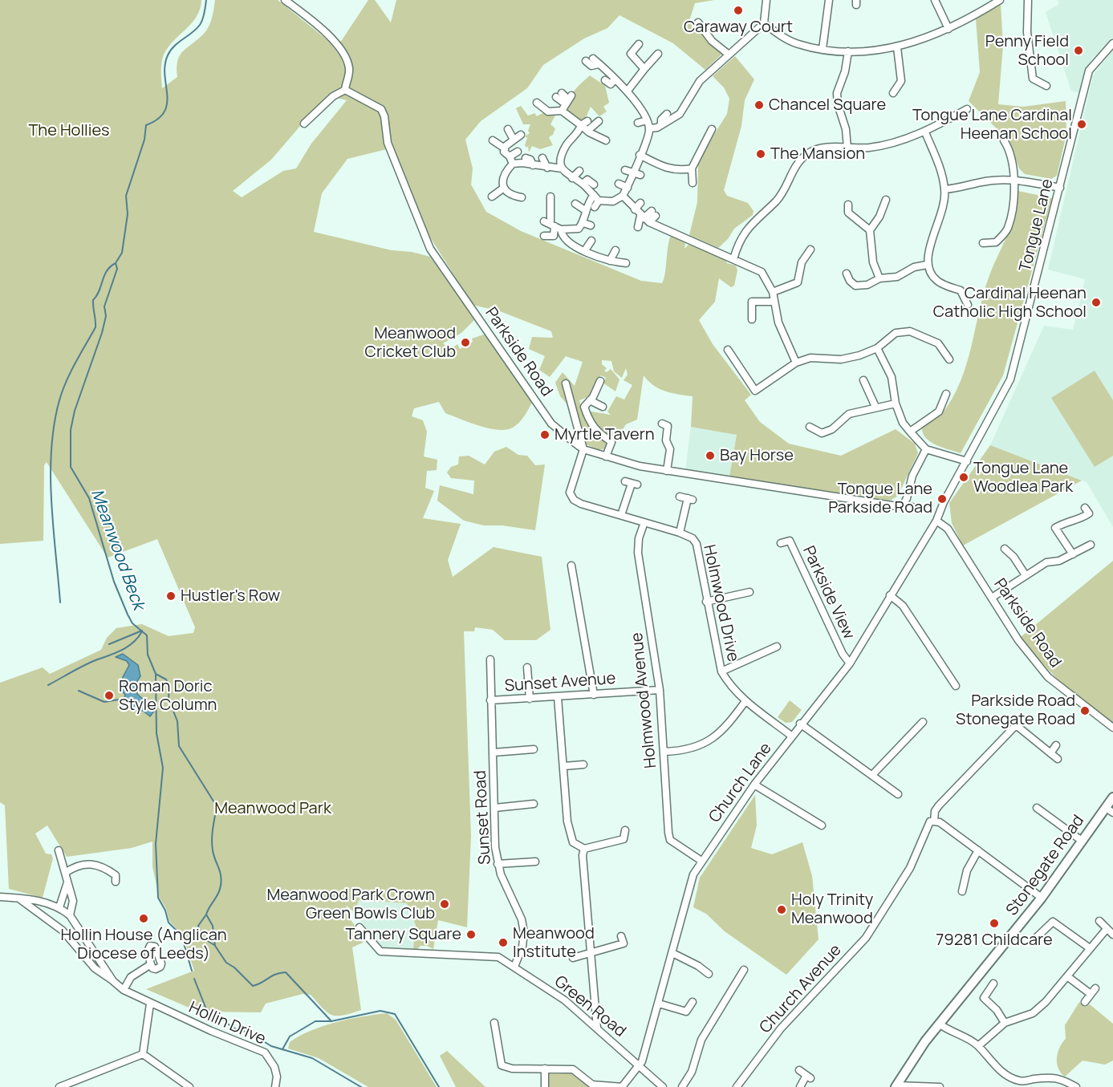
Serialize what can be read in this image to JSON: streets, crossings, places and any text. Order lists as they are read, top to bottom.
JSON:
{
  "streets": {
    "main road": ["Stonegate Road"],
    "street": [
      "Tongue Lane",
      "Parkside Road",
      "Parkside View",
      "Holmwood Drive",
      "Sunset Avenue",
      "Holmwood Avenue",
      "Church Lane",
      "Sunset Road",
      "Church Avenue",
      "Green Road",
      "Hollin Drive"
    ]
  },
  "crossings": [
    ["Tongue Lane", "Parkside Road"],
    ["Tongue Lane", "Church Lane"],
    ["Parkside Road", "Holmwood Drive"],
    ["Parkside Road", "Church Lane"],
    ["Parkside View", "Church Lane"],
    ["Holmwood Drive", "Holmwood Avenue"],
    ["Holmwood Drive", "Church Lane"],
    ["Sunset Avenue", "Holmwood Avenue"],
    ["Sunset Avenue", "Sunset Road"],
    ["Holmwood Avenue", "Church Lane"],
    ["Church Lane", "Green Road"],
    ["Sunset Road", "Green Road"]
  ],
  "water": ["Meanwood Beck"],
  "parks": ["The Hollies", "Meanwood Park"],
  "places": [
    "Caraway Court",
    "Penny Field School",
    "Chancel Square",
    "Tongue Lane Cardinal Heenan School",
    "The Mansion",
    "Cardinal Heenan Catholic High School",
    "Meanwood Cricket Club",
    "Myrtle Tavern",
    "Bay Horse",
    "Tongue Lane Woodlea Park",
    "Tongue Lane Parkside Road",
    "Hustler's Row",
    "Roman Doric Style Column",
    "Parkside Road Stonegate Road",
    "Meanwood Park Crown Green Bowls Club",
    "Holy Trinity Meanwood",
    "Hollin House (Anglican Diocese of Leeds)",
    "79281 Childcare",
    "Tannery Square",
    "Meanwood Institute"
  ]
}
